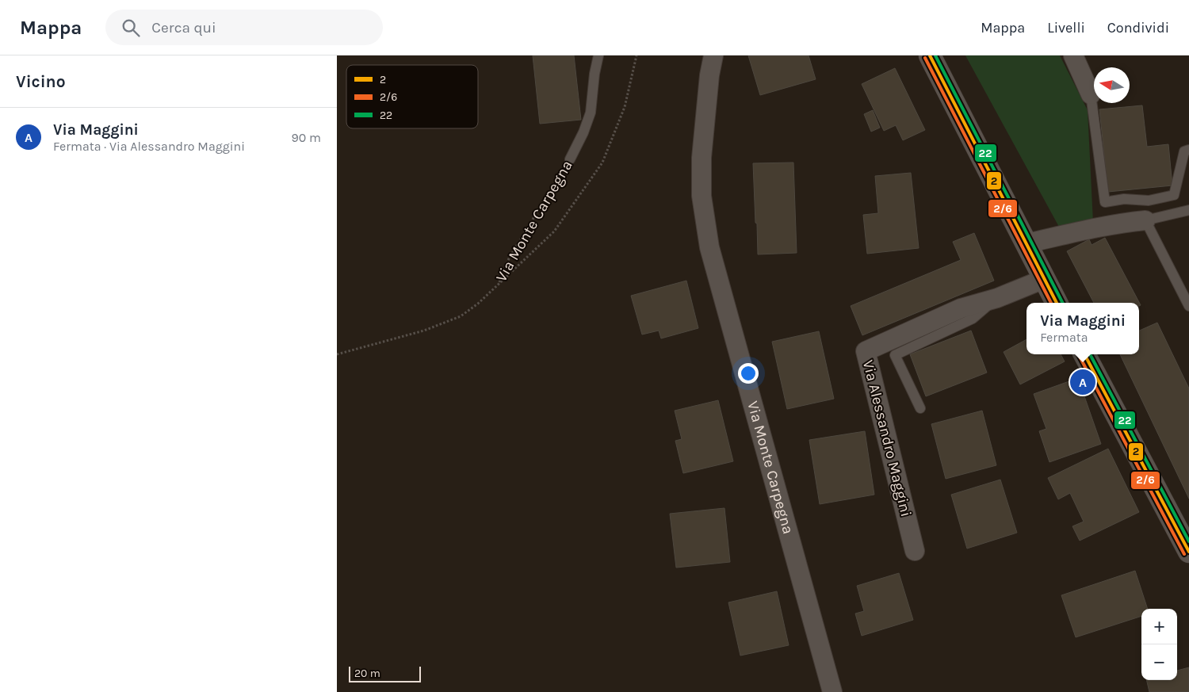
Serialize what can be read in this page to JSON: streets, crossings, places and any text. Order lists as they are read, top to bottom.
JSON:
{
  "streets": {
    "street": ["Via Monte Carpegna", "Via Alessandro Maggini"]
  },
  "lines": ["transit line 2", "transit line 22", "transit line 2/6"],
  "legend": ["2", "2/6", "22"],
  "scale_bar": "20 m",
  "north": "left",
  "page": {
    "header": "Mappa",
    "search": "Cerca qui",
    "nav": ["Mappa", "Livelli", "Condividi"],
    "heading": "Vicino",
    "list": [
      {
        "mark": "A",
        "name": "Via Maggini",
        "note": "Fermata · Via Alessandro Maggini",
        "value": "90 m"
      }
    ],
    "popup": ["Via Maggini", "Fermata"],
    "pins": "A",
    "map_buttons": ["+", "−"],
    "scale": "20 m"
  }
}
